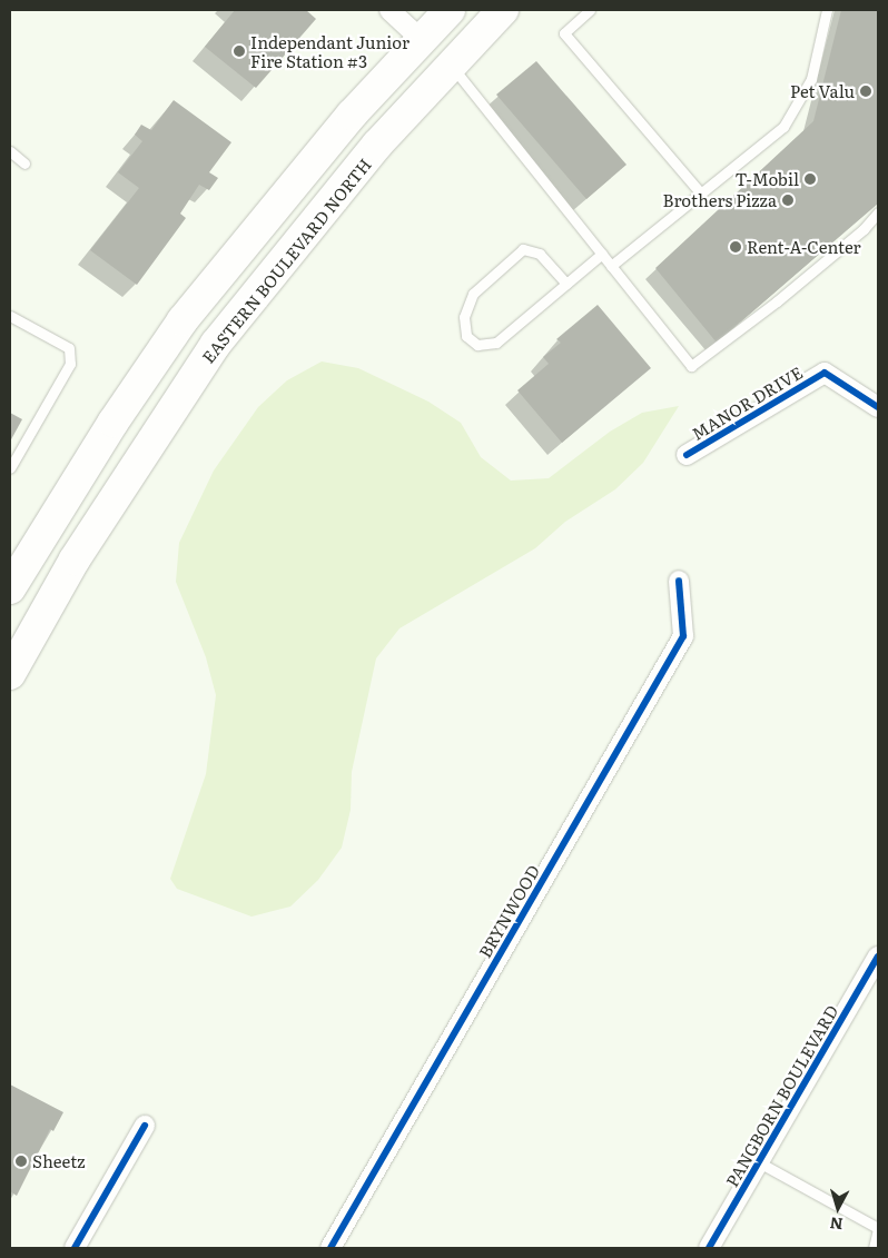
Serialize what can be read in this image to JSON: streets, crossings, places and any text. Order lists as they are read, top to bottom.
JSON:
{
  "streets": {
    "main road": ["EASTERN BOULEVARD NORTH"],
    "street": ["MANOR DRIVE", "BRYNWOOD", "PANGBORN BOULEVARD"]
  },
  "places": [
    "Independant Junior Fire Station #3",
    "Pet Valu",
    "T-Mobil",
    "Brothers Pizza",
    "Rent-A-Center",
    "Sheetz"
  ],
  "north": "bottom"
}
